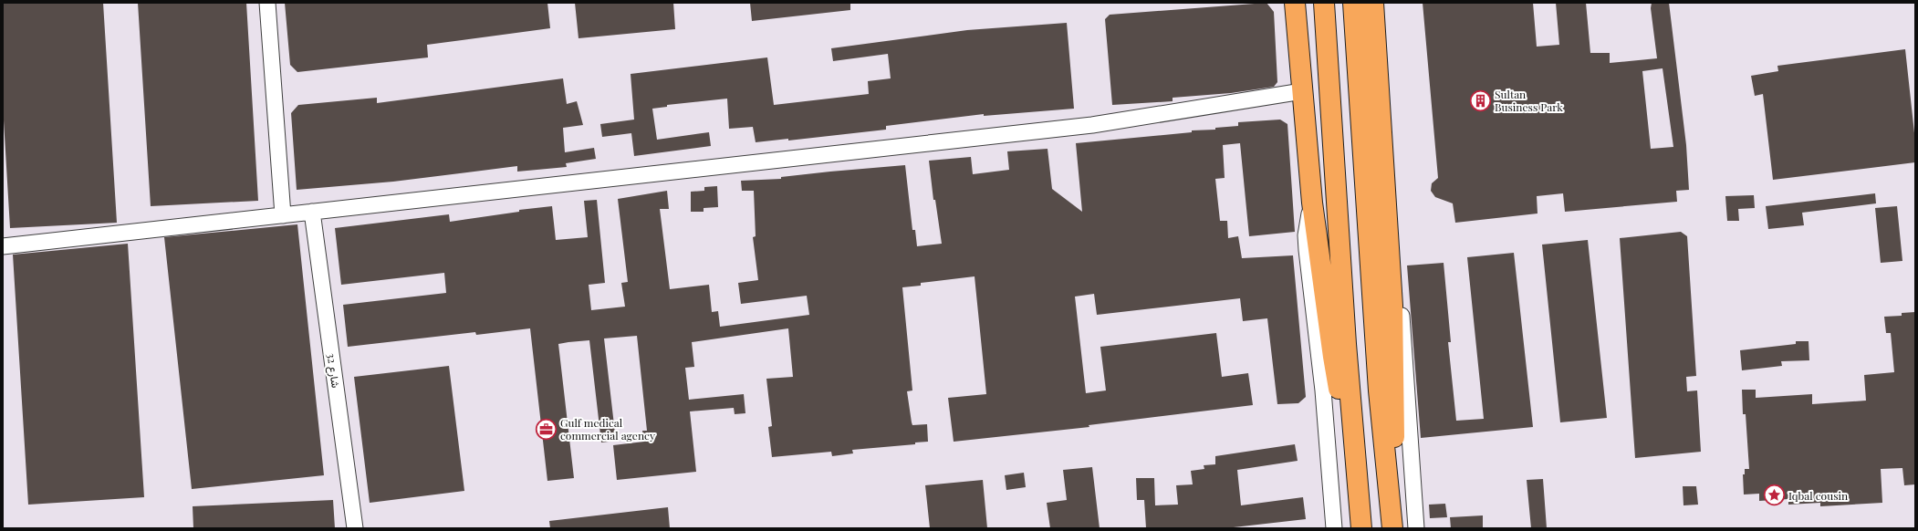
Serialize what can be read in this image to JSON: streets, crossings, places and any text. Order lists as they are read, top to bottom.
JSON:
{
  "streets": {
    "street": ["شارع 32"]
  },
  "places": {
    "building": ["Sultan Business Park"],
    "office": ["Gulf medical commercial agency"],
    "place": ["Iqbal cousin"]
  }
}
